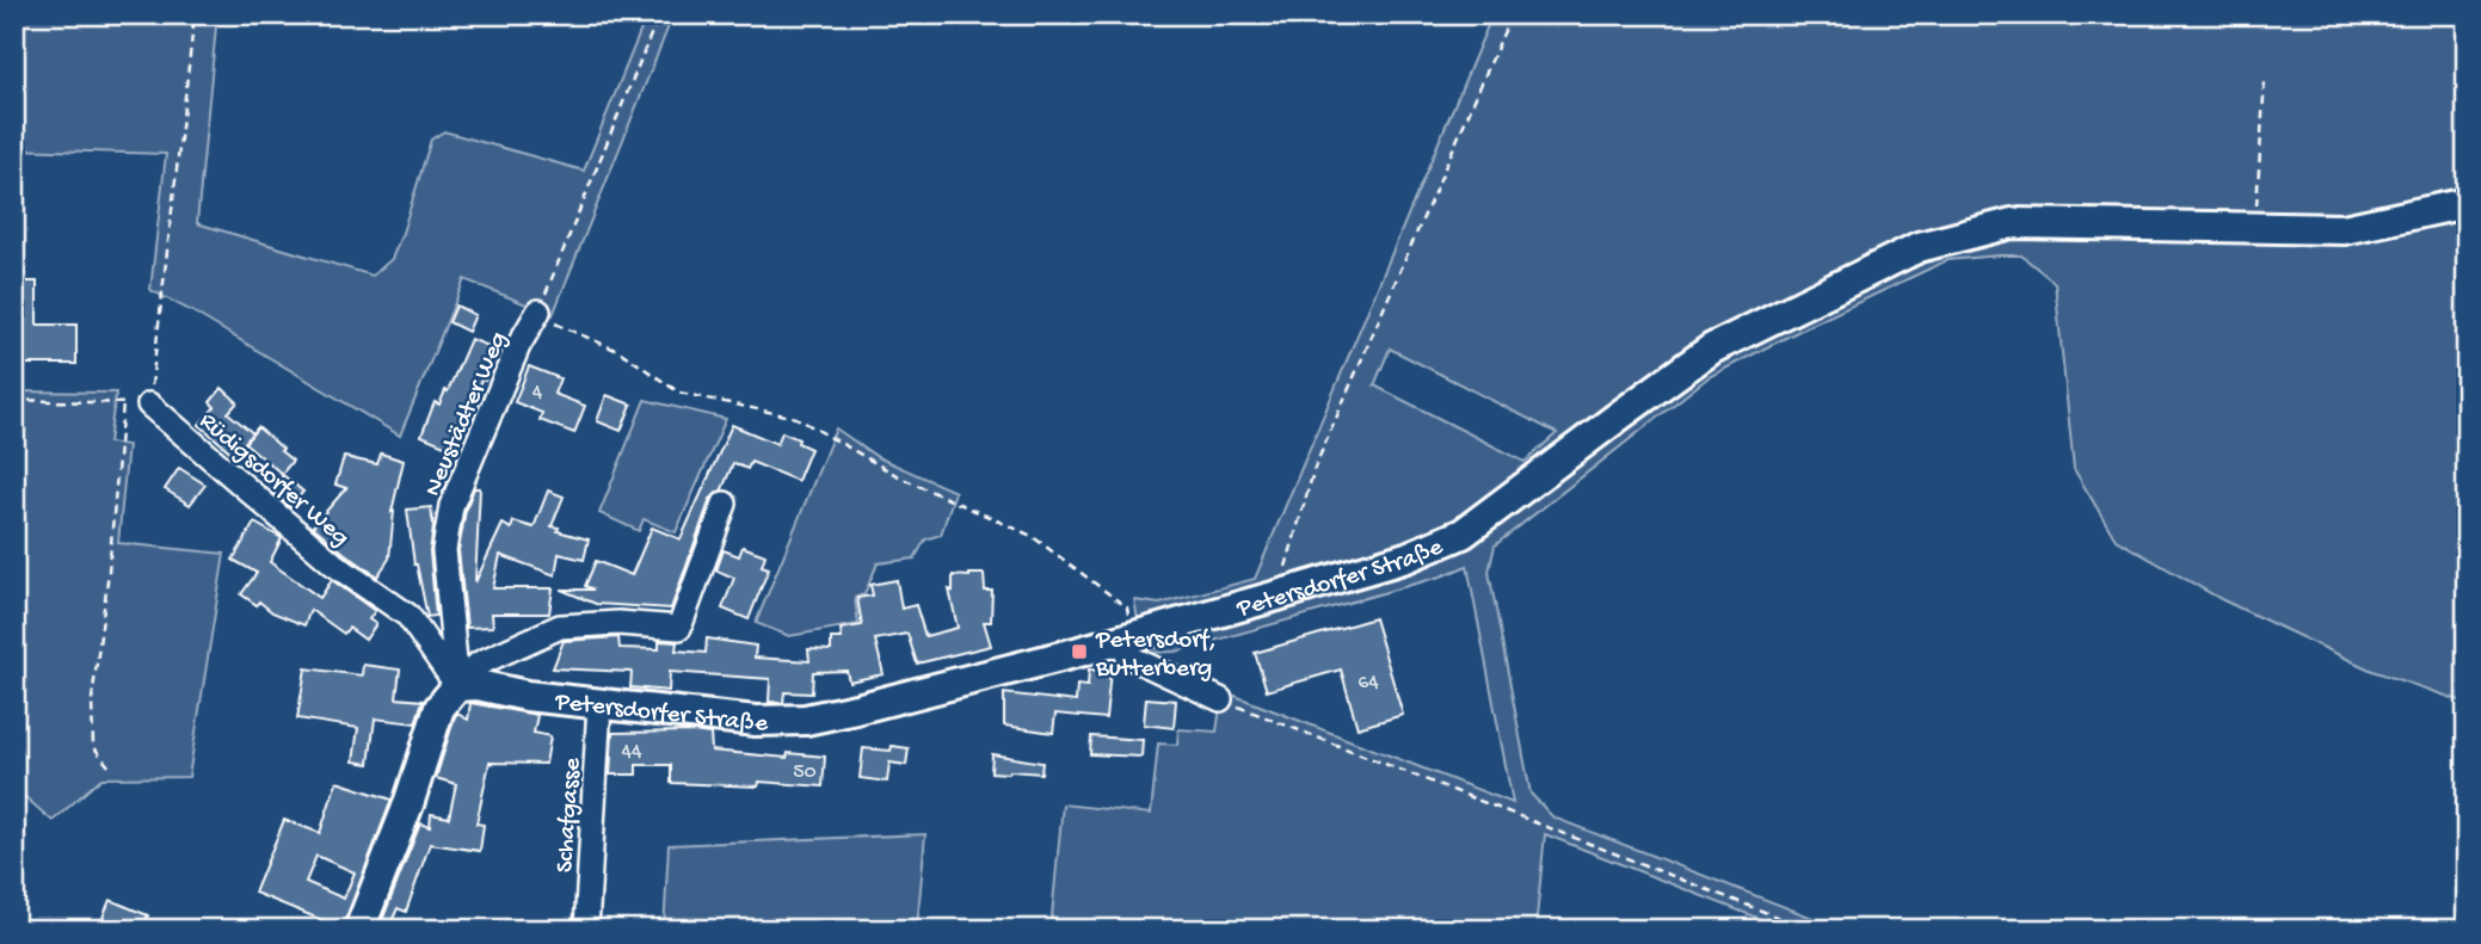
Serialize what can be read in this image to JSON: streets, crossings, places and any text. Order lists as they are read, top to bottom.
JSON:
{
  "streets": {
    "main road": ["Petersdorfer Straße"],
    "street": ["Neustädter Weg", "Rüdigsdorfer Weg", "Schafgasse"]
  },
  "crossings": [
    ["Neustädter Weg", "Rüdigsdorfer Weg"],
    ["Neustädter Weg", "Petersdorfer Straße"],
    ["Rüdigsdorfer Weg", "Petersdorfer Straße"],
    ["Petersdorfer Straße", "Schafgasse"]
  ],
  "places": {
    "transit": ["Petersdorf, Butterberg"]
  },
  "house_numbers": [
    "4",
    "64",
    "44",
    "50"
  ]
}
